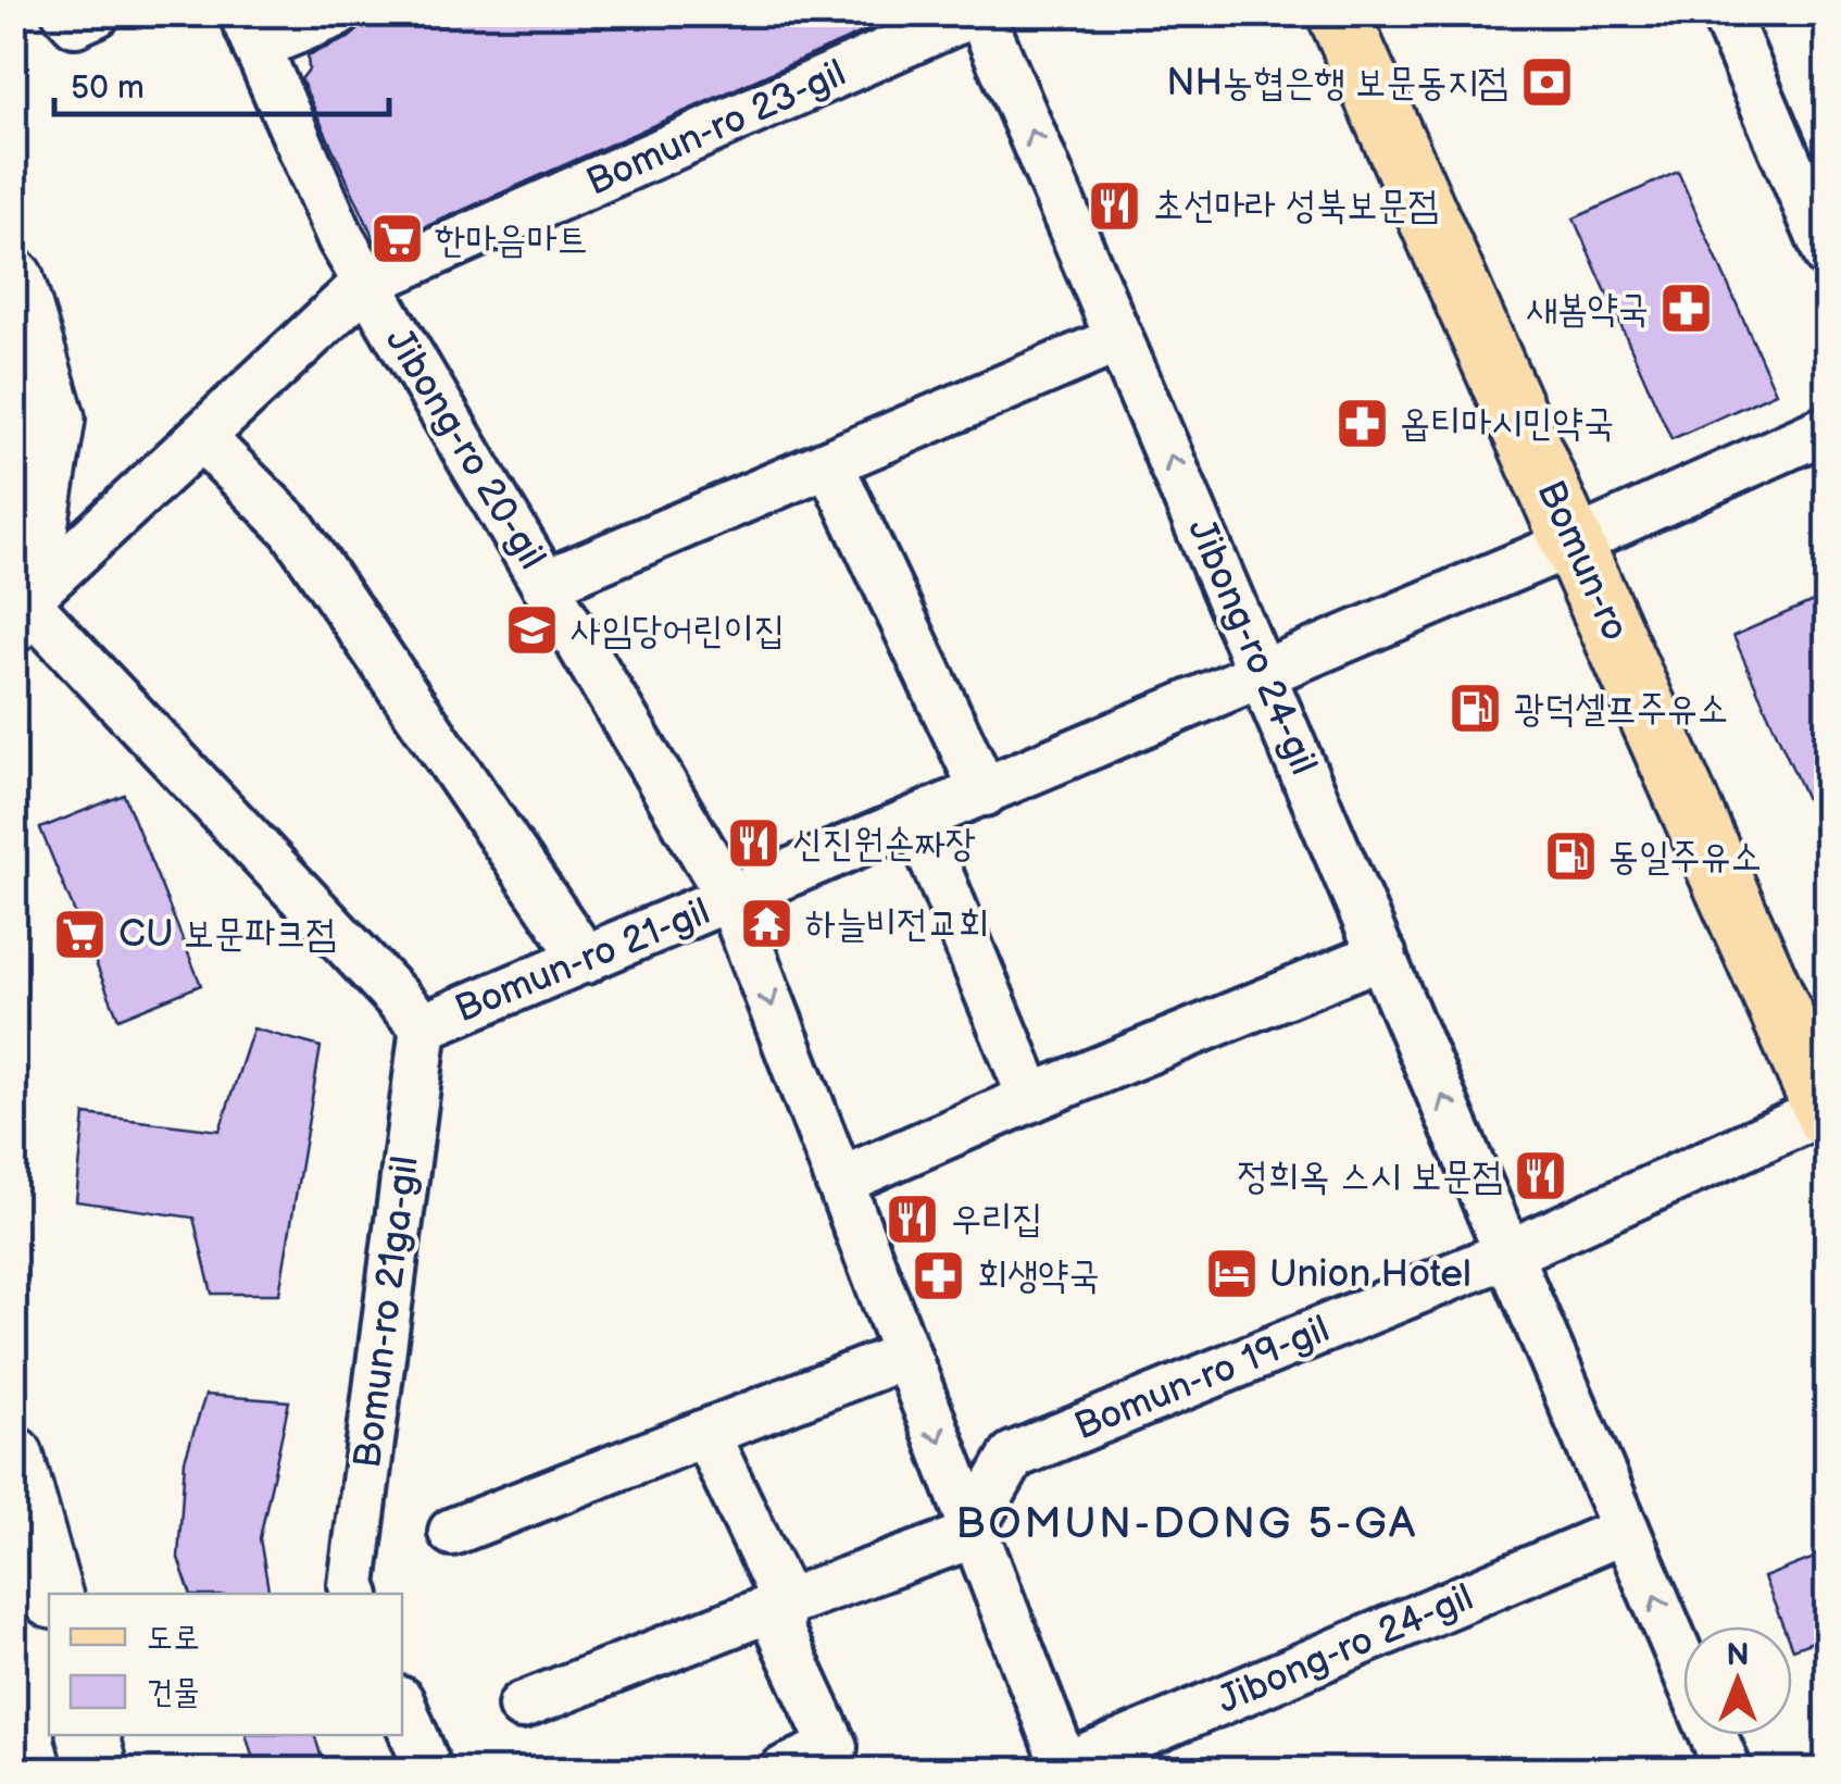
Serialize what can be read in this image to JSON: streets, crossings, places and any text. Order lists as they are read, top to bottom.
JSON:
{
  "streets": {
    "main road": ["Bomun-ro"],
    "street": [
      "Bomun-ro 23-gil",
      "Jibong-ro 20-gil",
      "Jibong-ro 24-gil",
      "Bomun-ro 21-gil",
      "Bomun-ro 21ga-gil",
      "Bomun-ro 19-gil"
    ]
  },
  "crossings": [
    ["Bomun-ro 23-gil", "Jibong-ro 20-gil"],
    ["Bomun-ro 23-gil", "Jibong-ro 24-gil"],
    ["Bomun-ro 23-gil", "Bomun-ro 21-gil"],
    ["Jibong-ro 20-gil", "Jibong-ro 24-gil"],
    ["Jibong-ro 20-gil", "Bomun-ro 21-gil"],
    ["Jibong-ro 20-gil", "Bomun-ro 19-gil"],
    ["Bomun-ro", "Bomun-ro 21-gil"],
    ["Bomun-ro", "Bomun-ro 19-gil"],
    ["Jibong-ro 24-gil", "Bomun-ro 21-gil"],
    ["Jibong-ro 24-gil", "Bomun-ro 19-gil"],
    ["Bomun-ro 21-gil", "Bomun-ro 21ga-gil"]
  ],
  "one_way": ["Jibong-ro 24-gil"],
  "districts": ["BOMUN-DONG 5-GA"],
  "places": {
    "bank": ["NH농협은행 보문동지점"],
    "restaurant": [
      "초선마라 성북보문점",
      "신진원손짜장",
      "정희옥 스시 보문점",
      "우리집"
    ],
    "supermarket": ["한마음마트", "CU 보문파크점"],
    "pharmacy": ["새봄약국", "옵티마시민약국", "회생약국"],
    "school or university": ["사임당어린이집"],
    "fuel station": ["광덕셀프주유소", "동일주유소"],
    "temple": ["하늘비전교회"],
    "hotel": ["Union Hotel"]
  },
  "legend": ["도로", "건물"],
  "scale_bar": "50 m",
  "north": "top"
}
